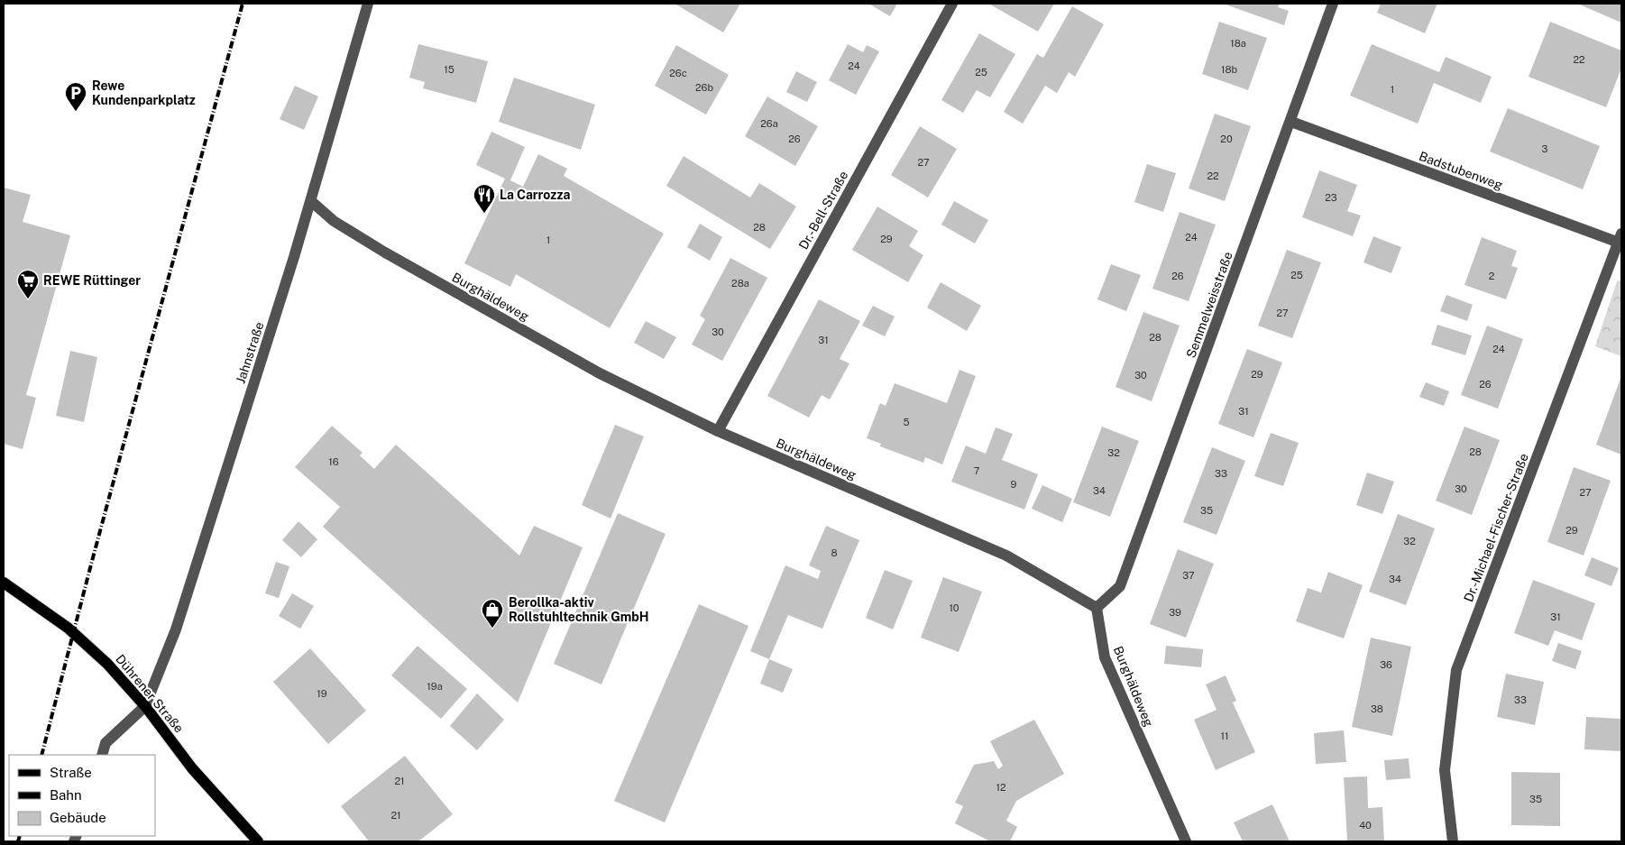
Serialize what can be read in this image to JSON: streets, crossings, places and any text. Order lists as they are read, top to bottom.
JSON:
{
  "streets": {
    "main road": ["Dührener Straße"],
    "street": [
      "Badstubenweg",
      "Dr.-Bell-Straße",
      "Burghäldeweg",
      "Semmelweisstraße",
      "Jahnstraße",
      "Dr.-Michael-Fischer-Straße"
    ]
  },
  "crossings": [
    ["Badstubenweg", "Semmelweisstraße"],
    ["Badstubenweg", "Dr.-Michael-Fischer-Straße"],
    ["Dr.-Bell-Straße", "Burghäldeweg"],
    ["Burghäldeweg", "Semmelweisstraße"],
    ["Burghäldeweg", "Jahnstraße"],
    ["Jahnstraße", "Dührener Straße"]
  ],
  "places": {
    "parking": ["Rewe Kundenparkplatz"],
    "restaurant": ["La Carrozza"],
    "supermarket": ["REWE Rüttinger"],
    "shop": ["Berollka-aktiv Rollstuhltechnik GmbH"]
  },
  "house_numbers": [
    "18a",
    "22",
    "24",
    "15",
    "18b",
    "25",
    "26c",
    "26b",
    "1",
    "26a",
    "26",
    "20",
    "3",
    "27",
    "22",
    "23",
    "28",
    "24",
    "29",
    "1",
    "25",
    "26",
    "2",
    "28a",
    "27",
    "30",
    "28",
    "31",
    "24",
    "29",
    "30",
    "26",
    "31",
    "5",
    "28",
    "32",
    "16",
    "7",
    "33",
    "9",
    "30",
    "34",
    "27",
    "35",
    "29",
    "32",
    "8",
    "37",
    "34",
    "10",
    "39",
    "31",
    "36",
    "19a",
    "19",
    "33",
    "38",
    "11",
    "21",
    "12",
    "35",
    "21",
    "40"
  ],
  "legend": ["Straße", "Bahn", "Gebäude"]
}
